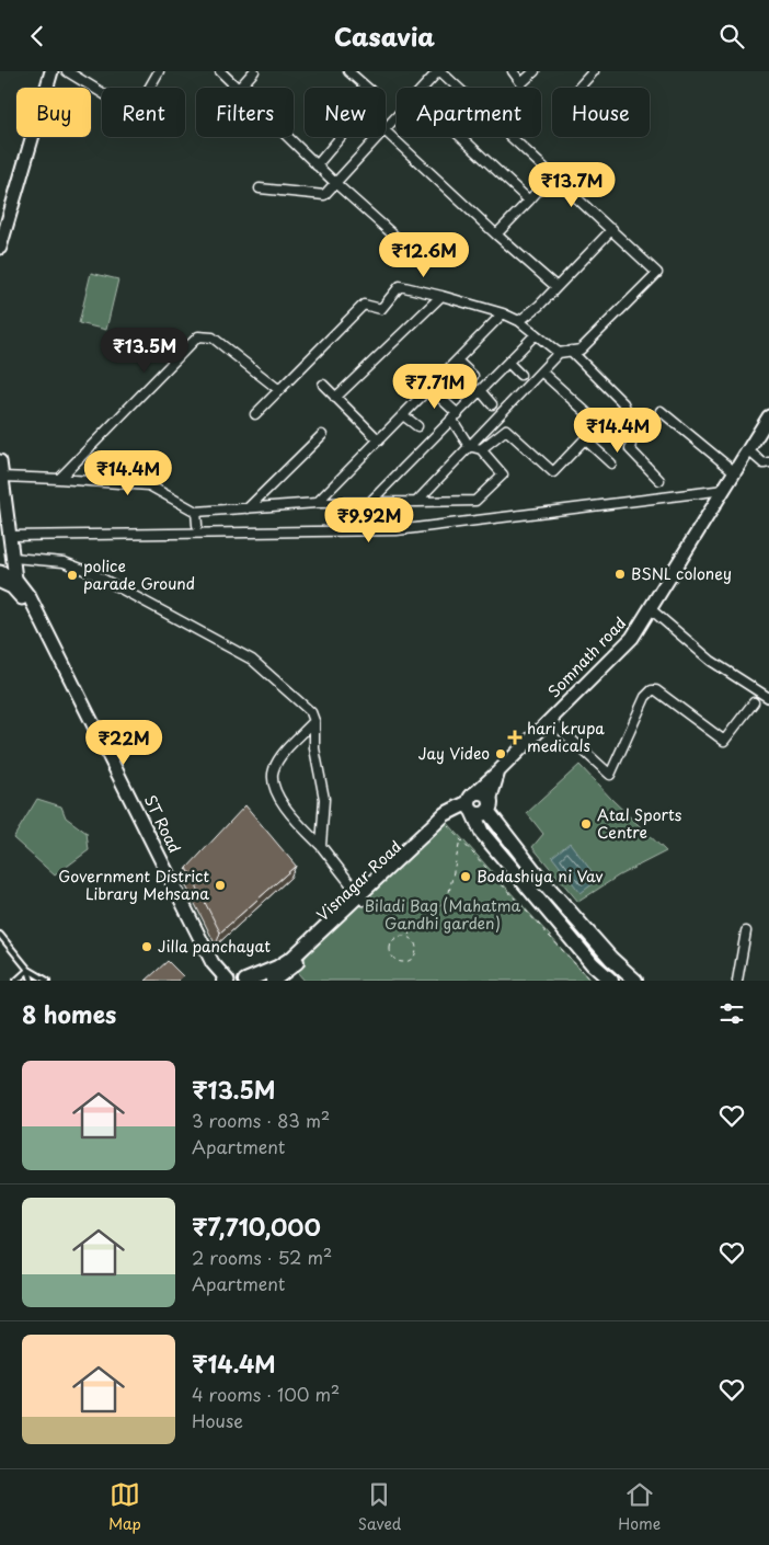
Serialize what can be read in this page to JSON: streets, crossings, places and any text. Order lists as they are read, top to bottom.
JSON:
{
  "streets": {
    "main road": ["Somnath road", "ST Road", "Visnagar Road"]
  },
  "parks": ["Biladi Bag (Mahatma Gandhi garden)"],
  "places": {
    "other": [
      "BSNL coloney",
      "police parade Ground",
      "Jay Video",
      "Atal Sports Centre",
      "Bodashiya ni Vav",
      "Government District Library Mehsana",
      "Jilla panchayat"
    ],
    "health": ["hari krupa medicals"]
  },
  "page": {
    "header": "Casavia",
    "chip": [
      "Buy",
      "Rent",
      "Filters",
      "New",
      "Apartment",
      "House"
    ],
    "price": [
      "₹13.7M",
      "₹12.6M",
      "₹13.5M",
      "₹7.71M",
      "₹14.4M",
      "₹14.4M",
      "₹9.92M",
      "₹22M"
    ],
    "heading": "8 homes",
    "list": [
      {
        "name": "₹13.5M",
        "note": "3 rooms · 83 m² · Apartment"
      },
      {
        "name": "₹7,710,000",
        "note": "2 rooms · 52 m² · Apartment"
      },
      {
        "name": "₹14.4M",
        "note": "4 rooms · 100 m² · House"
      }
    ],
    "tabs": ["Map", "Saved", "Home"]
  }
}
